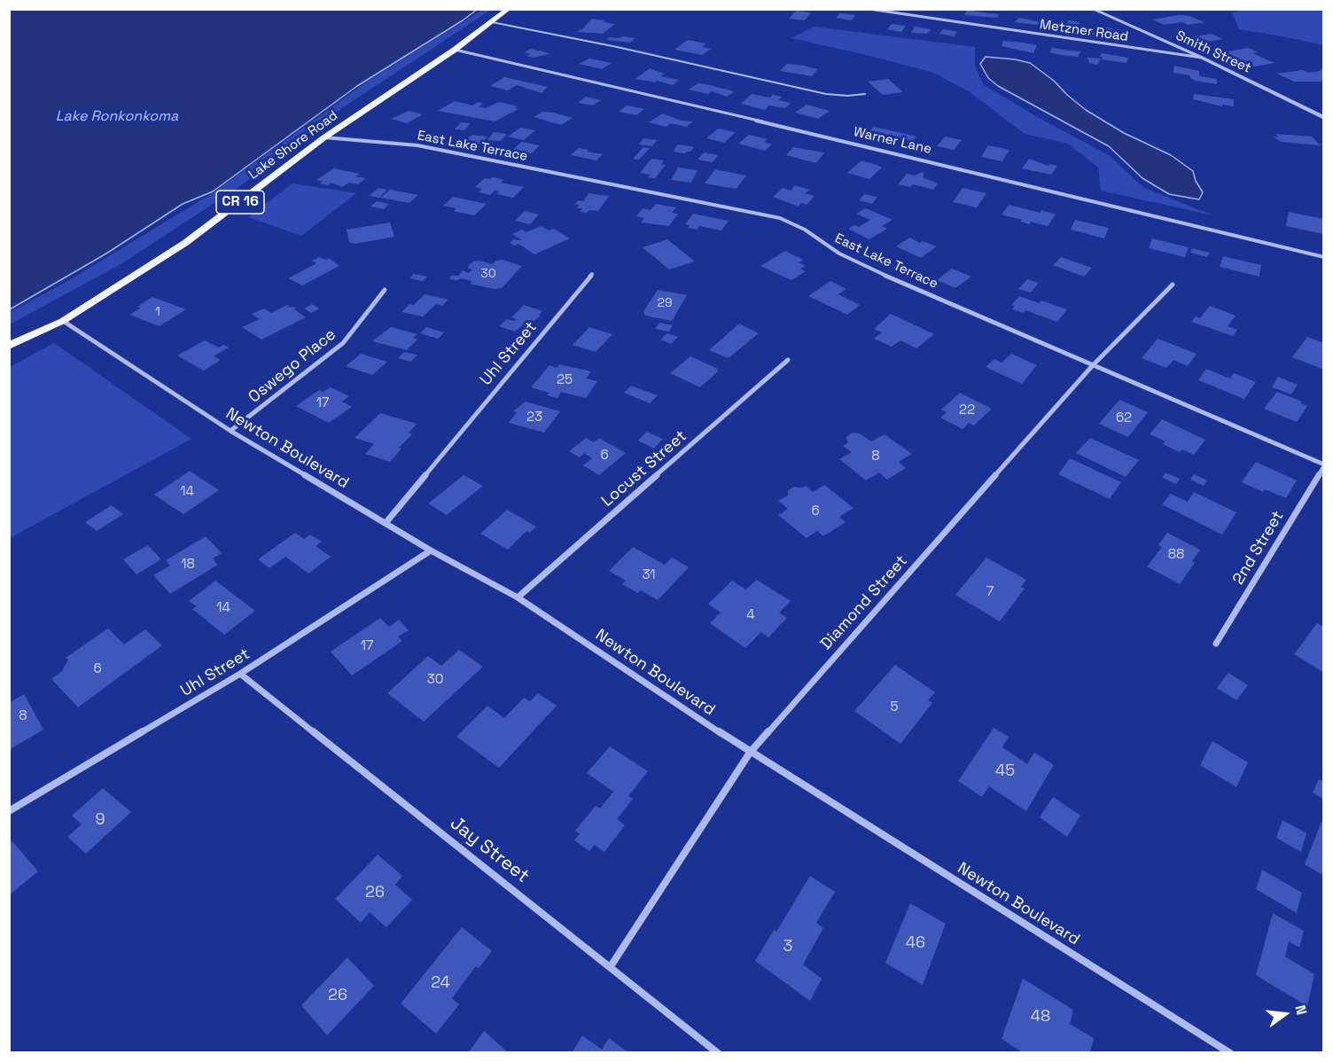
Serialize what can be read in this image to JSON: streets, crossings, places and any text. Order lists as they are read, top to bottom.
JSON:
{
  "streets": {
    "main road": ["Lake Shore Road", "CR 16"],
    "street": [
      "Metzner Road",
      "Smith Street",
      "Warner Lane",
      "East Lake Terrace",
      "Uhl Street",
      "Oswego Place",
      "Newton Boulevard",
      "Locust Street",
      "2nd Street",
      "Diamond Street",
      "Jay Street"
    ]
  },
  "crossings": [
    ["Metzner Road", "Smith Street"],
    ["Warner Lane", "Lake Shore Road"],
    ["Lake Shore Road", "East Lake Terrace"],
    ["Lake Shore Road", "Newton Boulevard"],
    ["East Lake Terrace", "2nd Street"],
    ["East Lake Terrace", "Diamond Street"],
    ["Uhl Street", "Newton Boulevard"],
    ["Uhl Street", "Jay Street"],
    ["Oswego Place", "Newton Boulevard"],
    ["Newton Boulevard", "Locust Street"],
    ["Newton Boulevard", "Diamond Street"],
    ["Diamond Street", "Jay Street"]
  ],
  "water": ["Lake Ronkonkoma"],
  "house_numbers": [
    "30",
    "29",
    "1",
    "25",
    "17",
    "22",
    "23",
    "62",
    "6",
    "8",
    "14",
    "6",
    "88",
    "18",
    "31",
    "7",
    "14",
    "4",
    "17",
    "6",
    "30",
    "5",
    "8",
    "45",
    "9",
    "26",
    "46",
    "3",
    "24",
    "26",
    "48"
  ],
  "north": "right"
}
